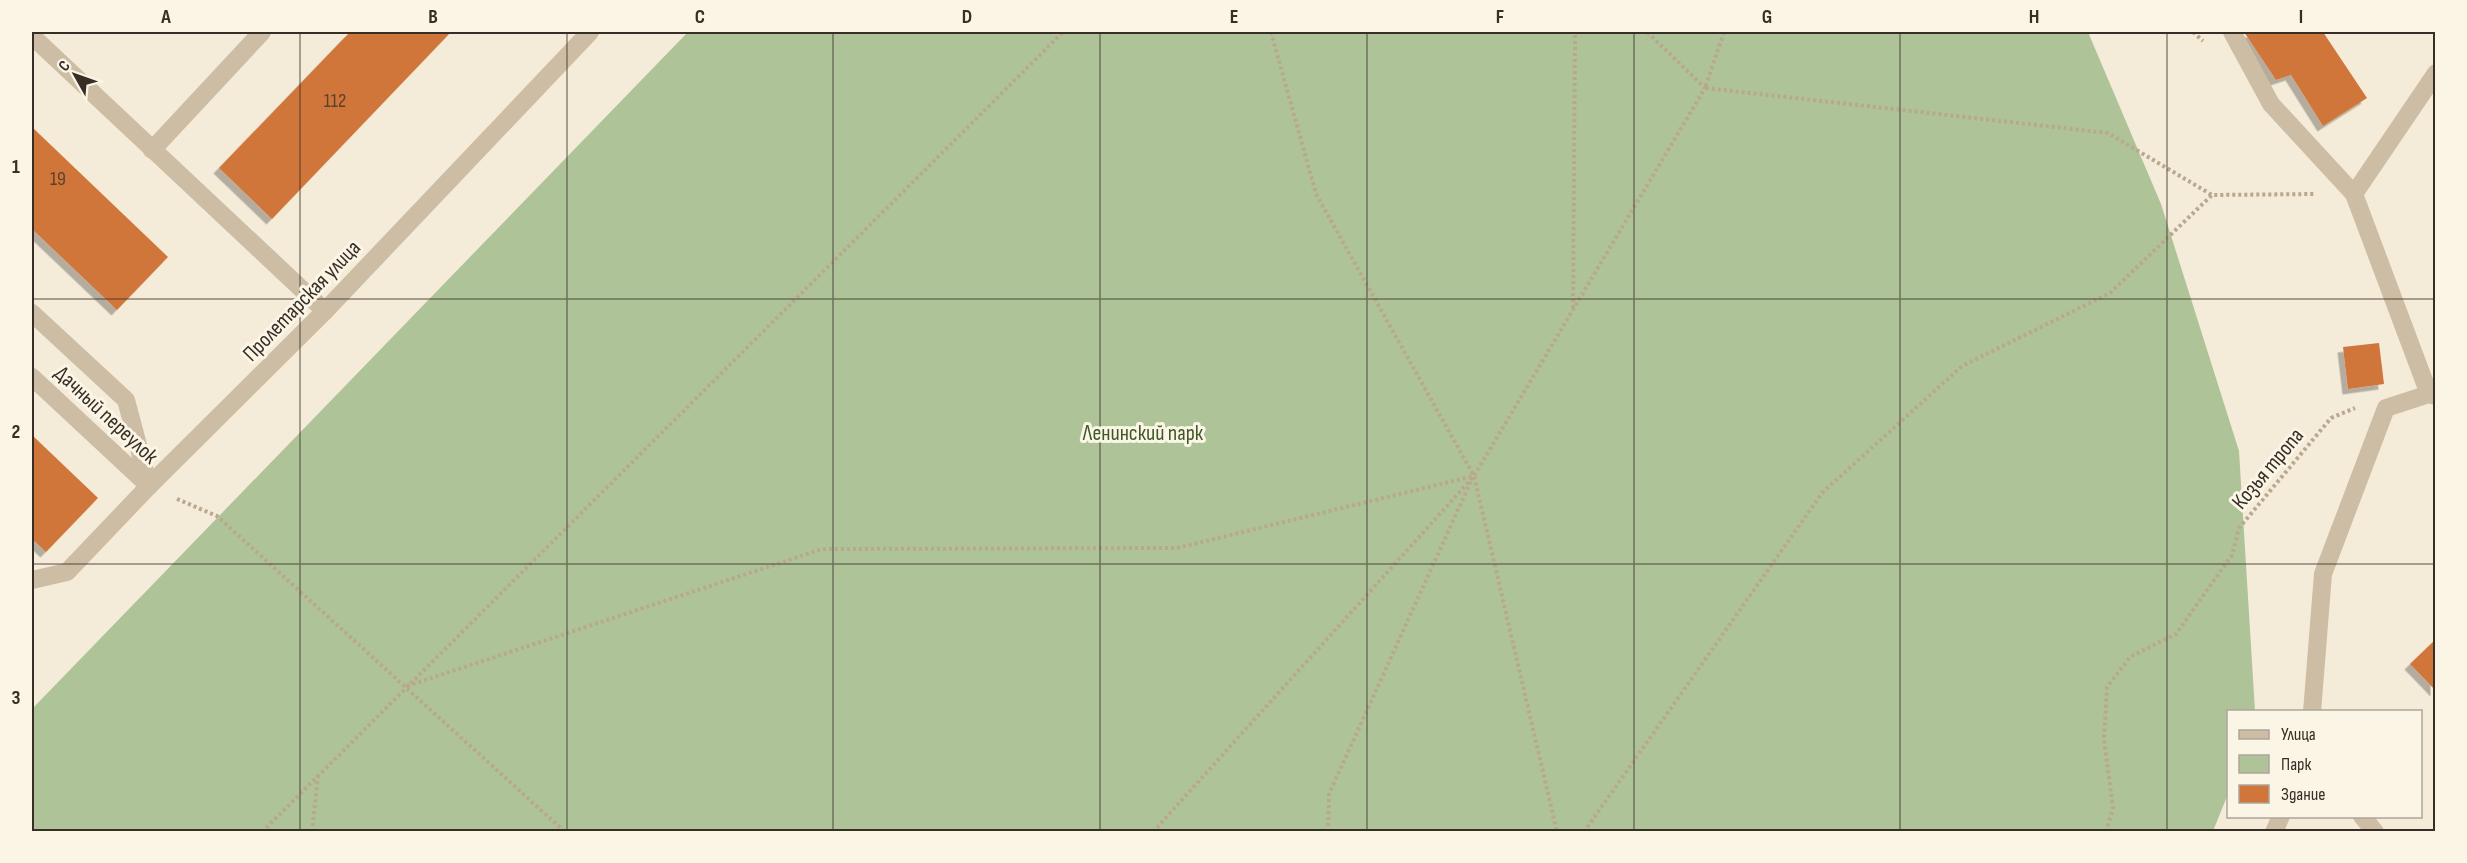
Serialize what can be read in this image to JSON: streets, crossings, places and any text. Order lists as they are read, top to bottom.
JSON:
{
  "streets": {
    "street": ["Пролетарская улица", "Дачный переулок"],
    "path": ["Козья тропа"]
  },
  "crossings": [
    ["Пролетарская улица", "Дачный переулок"]
  ],
  "parks": ["Ленинский парк"],
  "house_numbers": ["112", "19"],
  "legend": ["Улица", "Парк", "Здание"],
  "north": "top left",
  "grid": {
    "columns": [
      "A",
      "B",
      "C",
      "D",
      "E",
      "F",
      "G",
      "H",
      "I"
    ],
    "rows": ["1", "2", "3"]
  }
}
